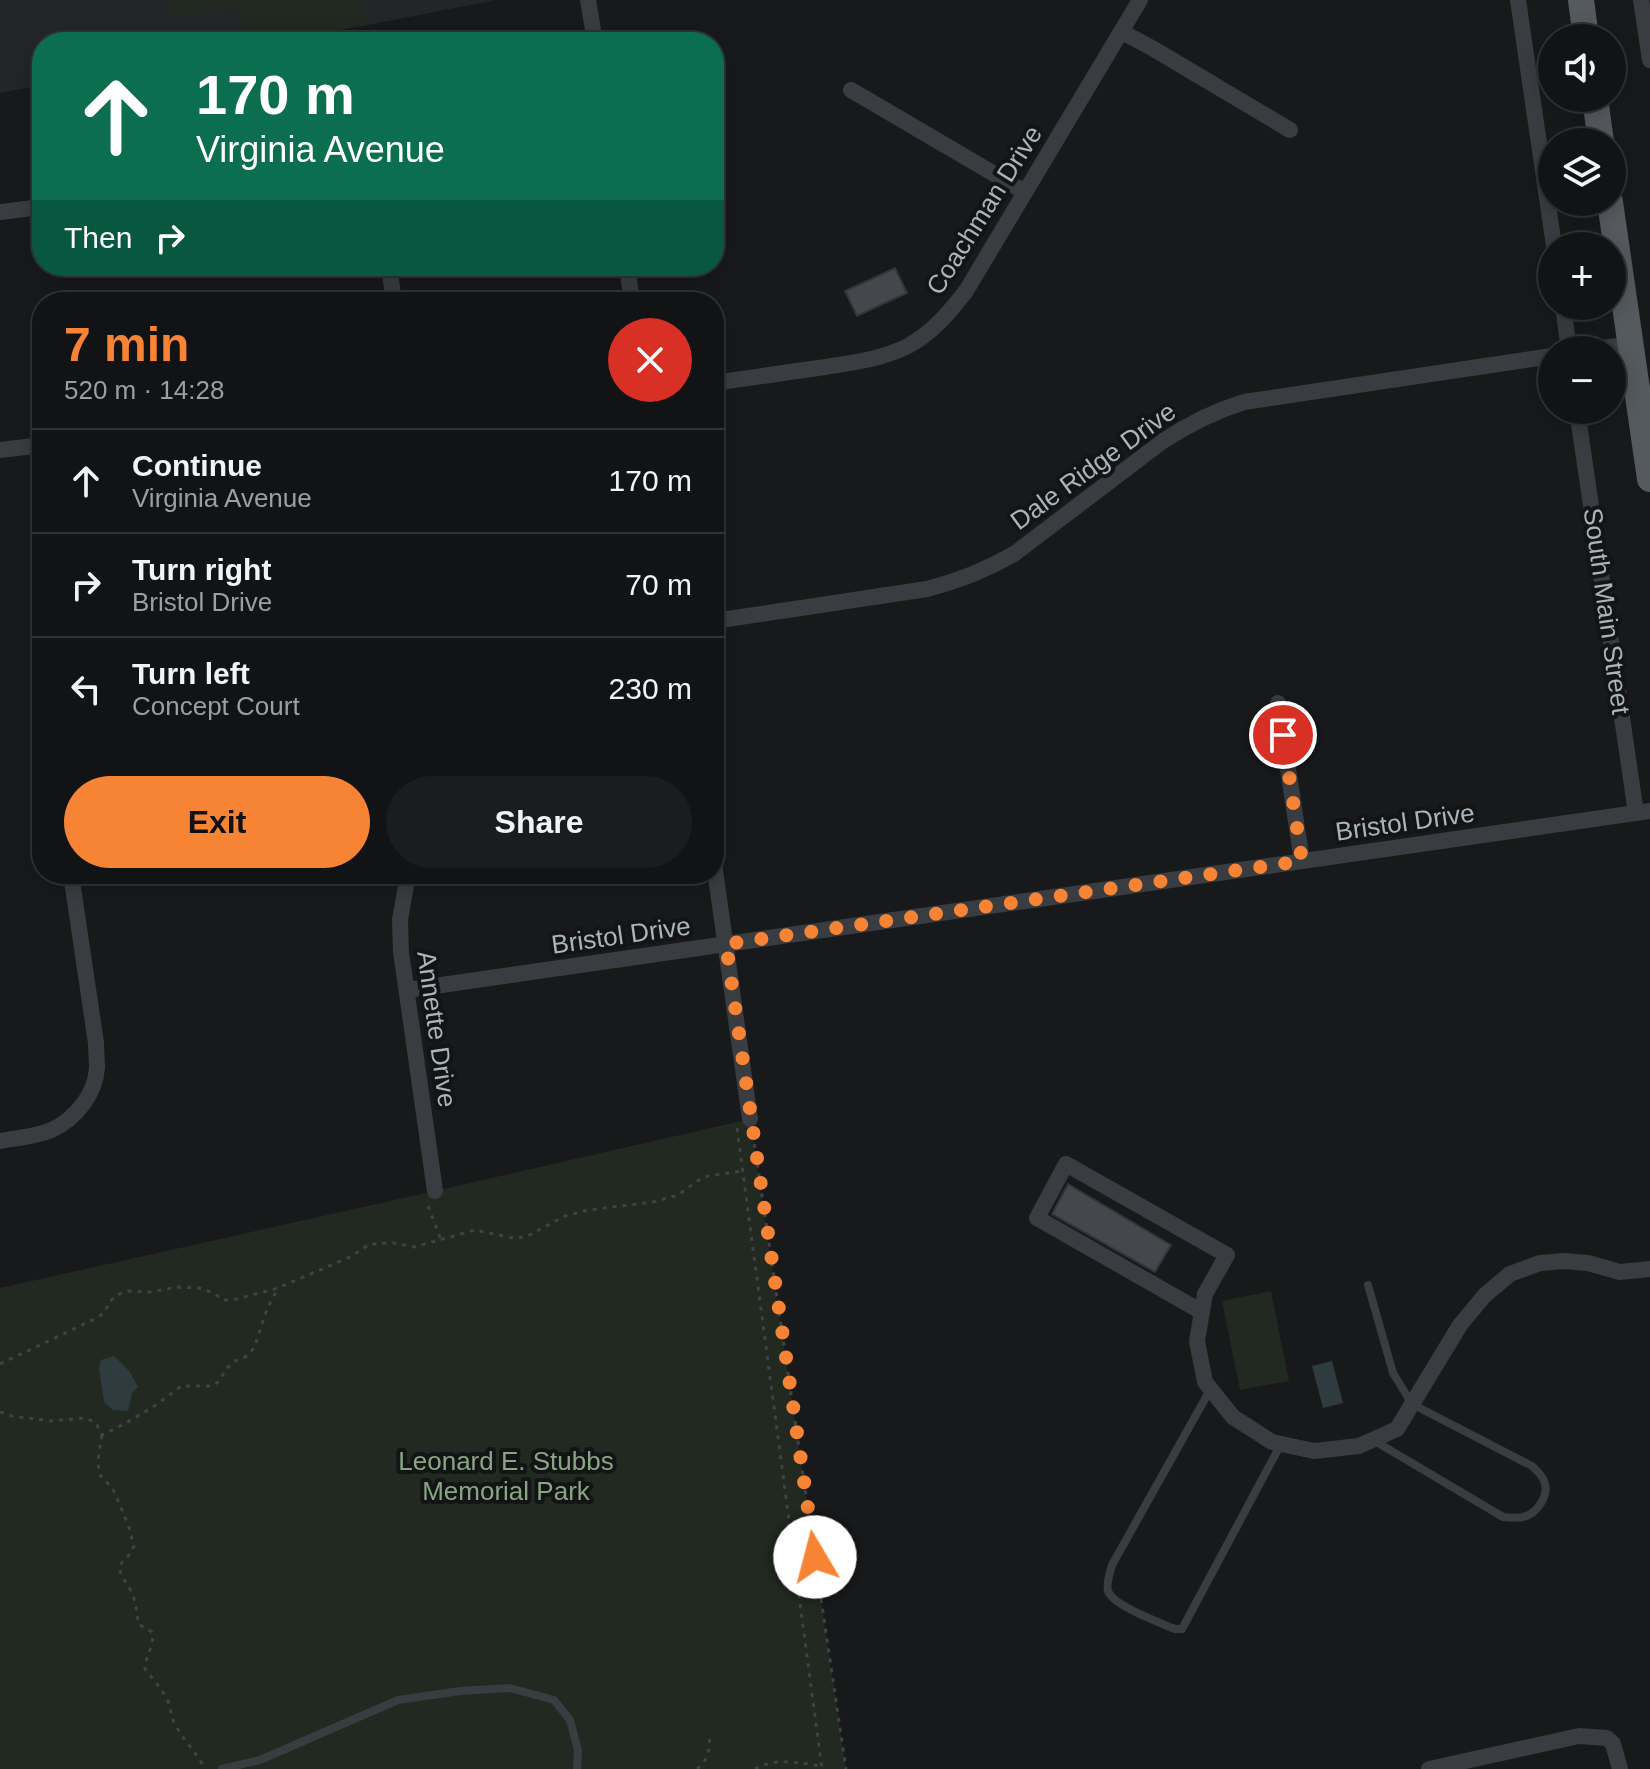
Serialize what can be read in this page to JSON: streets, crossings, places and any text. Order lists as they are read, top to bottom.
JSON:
{
  "streets": {
    "street": [
      "Coachman Drive",
      "Dale Ridge Drive",
      "South Main Street",
      "Bristol Drive",
      "Annette Drive"
    ]
  },
  "crossings": [
    ["South Main Street", "Bristol Drive"],
    ["Bristol Drive", "Annette Drive"]
  ],
  "parks": ["Leonard E. Stubbs Memorial Park"],
  "page": {
    "map_buttons": ["+", "−"],
    "turn": ["170 m", "Virginia Avenue"],
    "then": "Then",
    "heading": ["7 min", "520 m · 14:28"],
    "list": [
      {
        "name": "Continue",
        "note": "Virginia Avenue",
        "value": "170 m"
      },
      {
        "name": "Turn right",
        "note": "Bristol Drive",
        "value": "70 m"
      },
      {
        "name": "Turn left",
        "note": "Concept Court",
        "value": "230 m"
      }
    ],
    "buttons": ["Exit", "Share"]
  }
}
